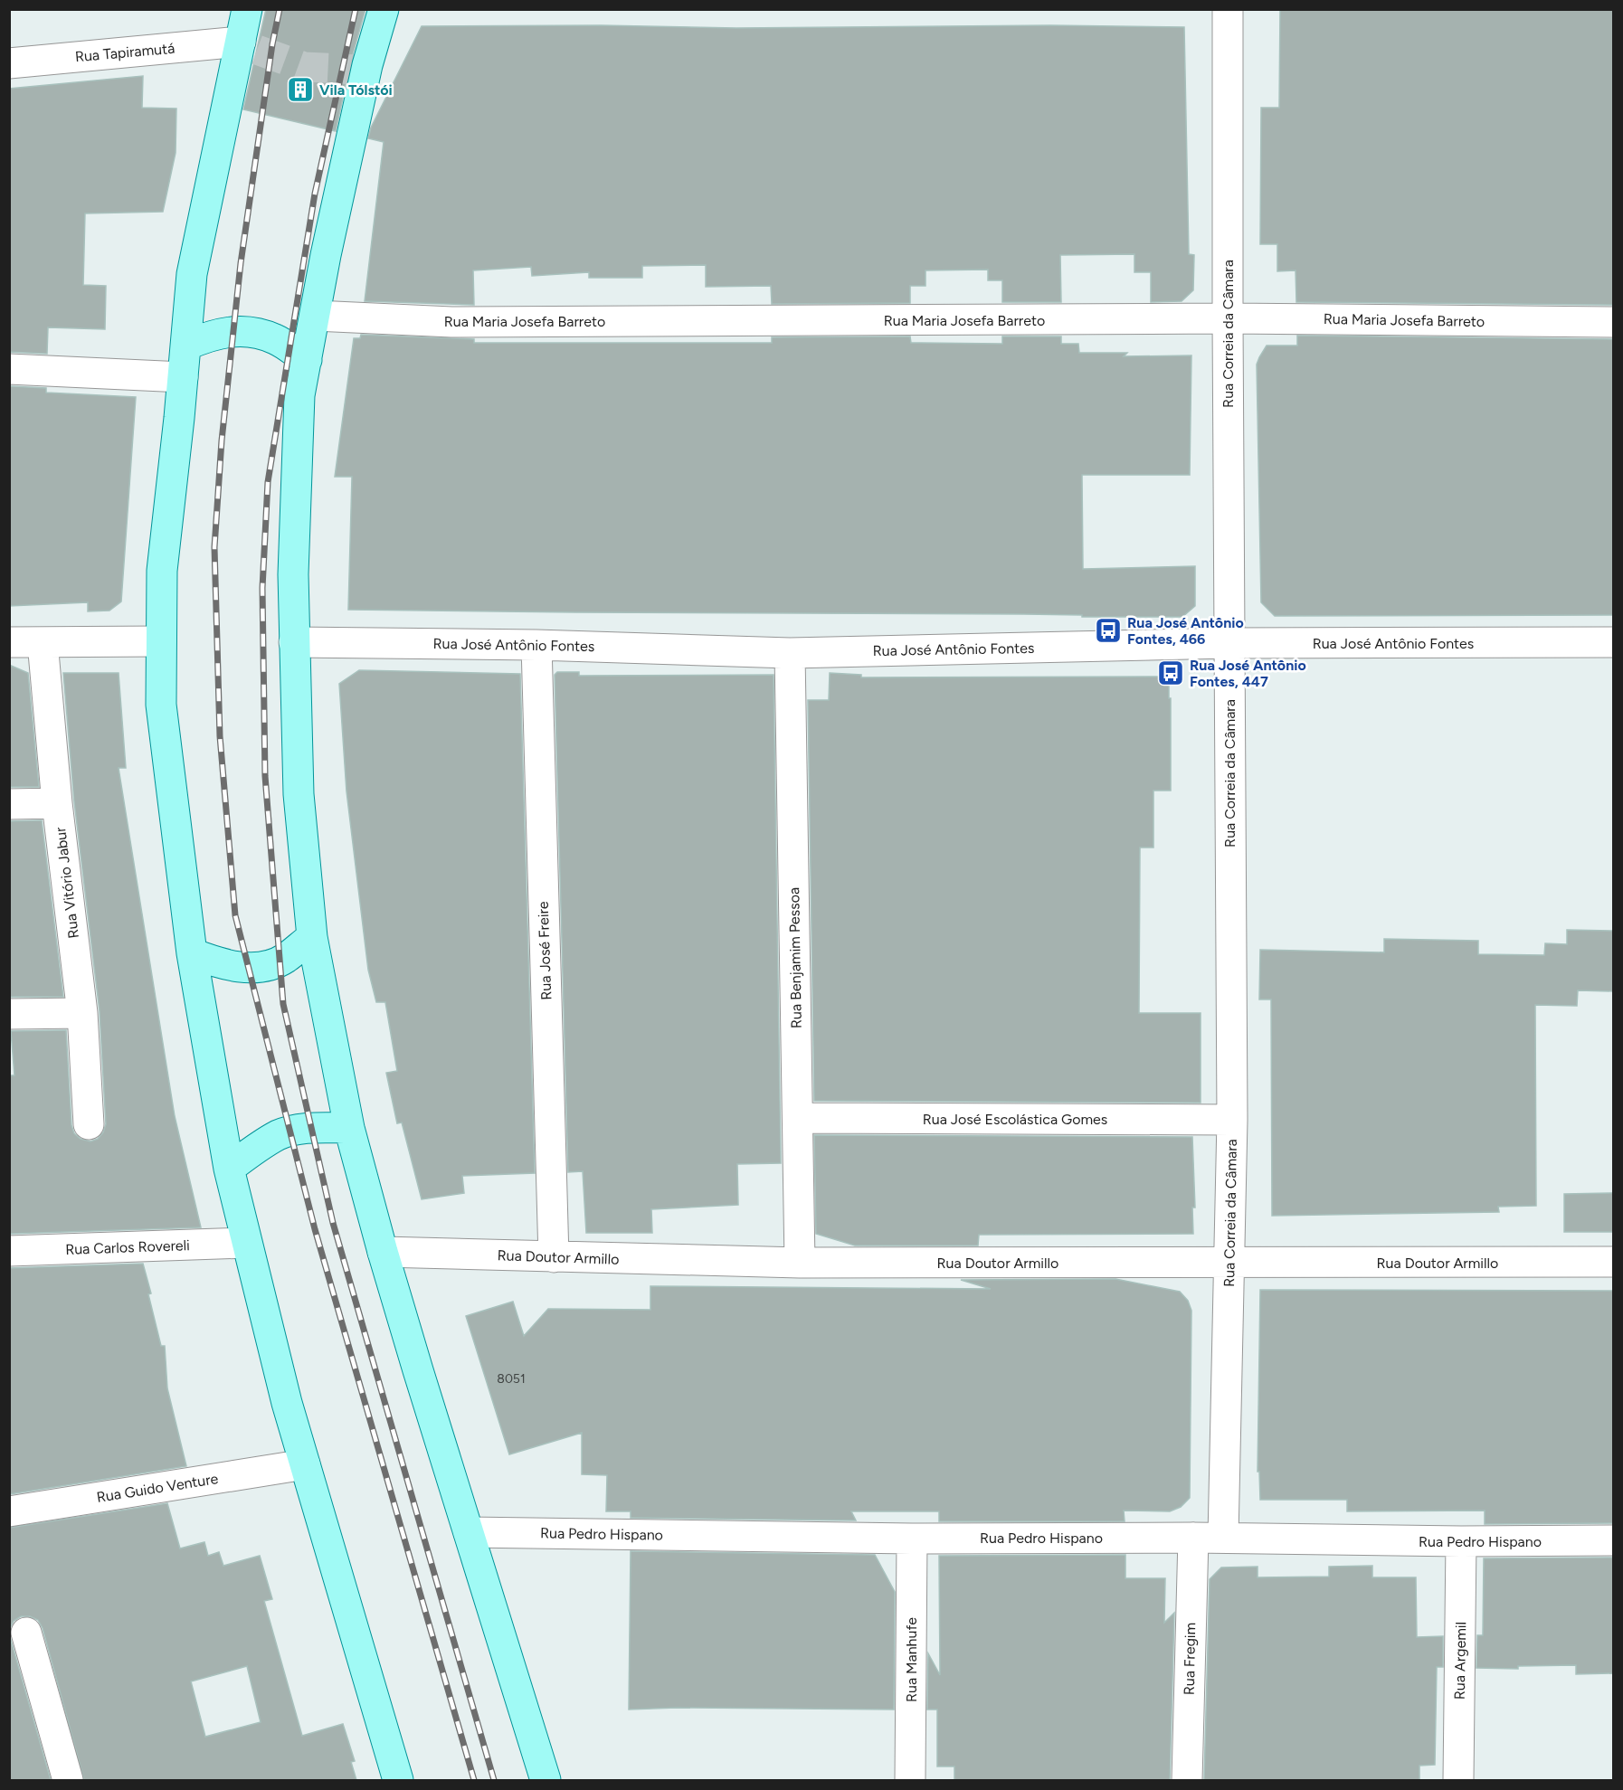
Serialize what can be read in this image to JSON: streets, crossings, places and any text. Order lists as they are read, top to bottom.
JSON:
{
  "streets": {
    "street": [
      "Rua Tapiramutá",
      "Rua Maria Josefa Barreto",
      "Rua Correia da Câmara",
      "Rua José Antônio Fontes",
      "Rua Vitório Jabur",
      "Rua José Freire",
      "Rua Benjamim Pessoa",
      "Rua José Escolástica Gomes",
      "Rua Carlos Rovereli",
      "Rua Doutor Armillo",
      "Rua Guido Venture",
      "Rua Pedro Hispano",
      "Rua Fregim",
      "Rua Manhufe",
      "Rua Argemil"
    ]
  },
  "crossings": [
    ["Rua Maria Josefa Barreto", "Rua Correia da Câmara"],
    ["Rua Correia da Câmara", "Rua José Antônio Fontes"],
    ["Rua Correia da Câmara", "Rua José Escolástica Gomes"],
    ["Rua Correia da Câmara", "Rua Doutor Armillo"],
    ["Rua Correia da Câmara", "Rua Pedro Hispano"],
    ["Rua José Antônio Fontes", "Rua José Freire"],
    ["Rua José Antônio Fontes", "Rua Benjamim Pessoa"],
    ["Rua José Freire", "Rua Doutor Armillo"],
    ["Rua Benjamim Pessoa", "Rua José Escolástica Gomes"],
    ["Rua Benjamim Pessoa", "Rua Doutor Armillo"],
    ["Rua Pedro Hispano", "Rua Fregim"],
    ["Rua Pedro Hispano", "Rua Manhufe"],
    ["Rua Pedro Hispano", "Rua Argemil"]
  ],
  "places": {
    "building": ["Vila Tólstói"],
    "bus stop": ["Rua José Antônio Fontes, 466", "Rua José Antônio Fontes, 447"]
  },
  "house_numbers": ["8051"]
}
